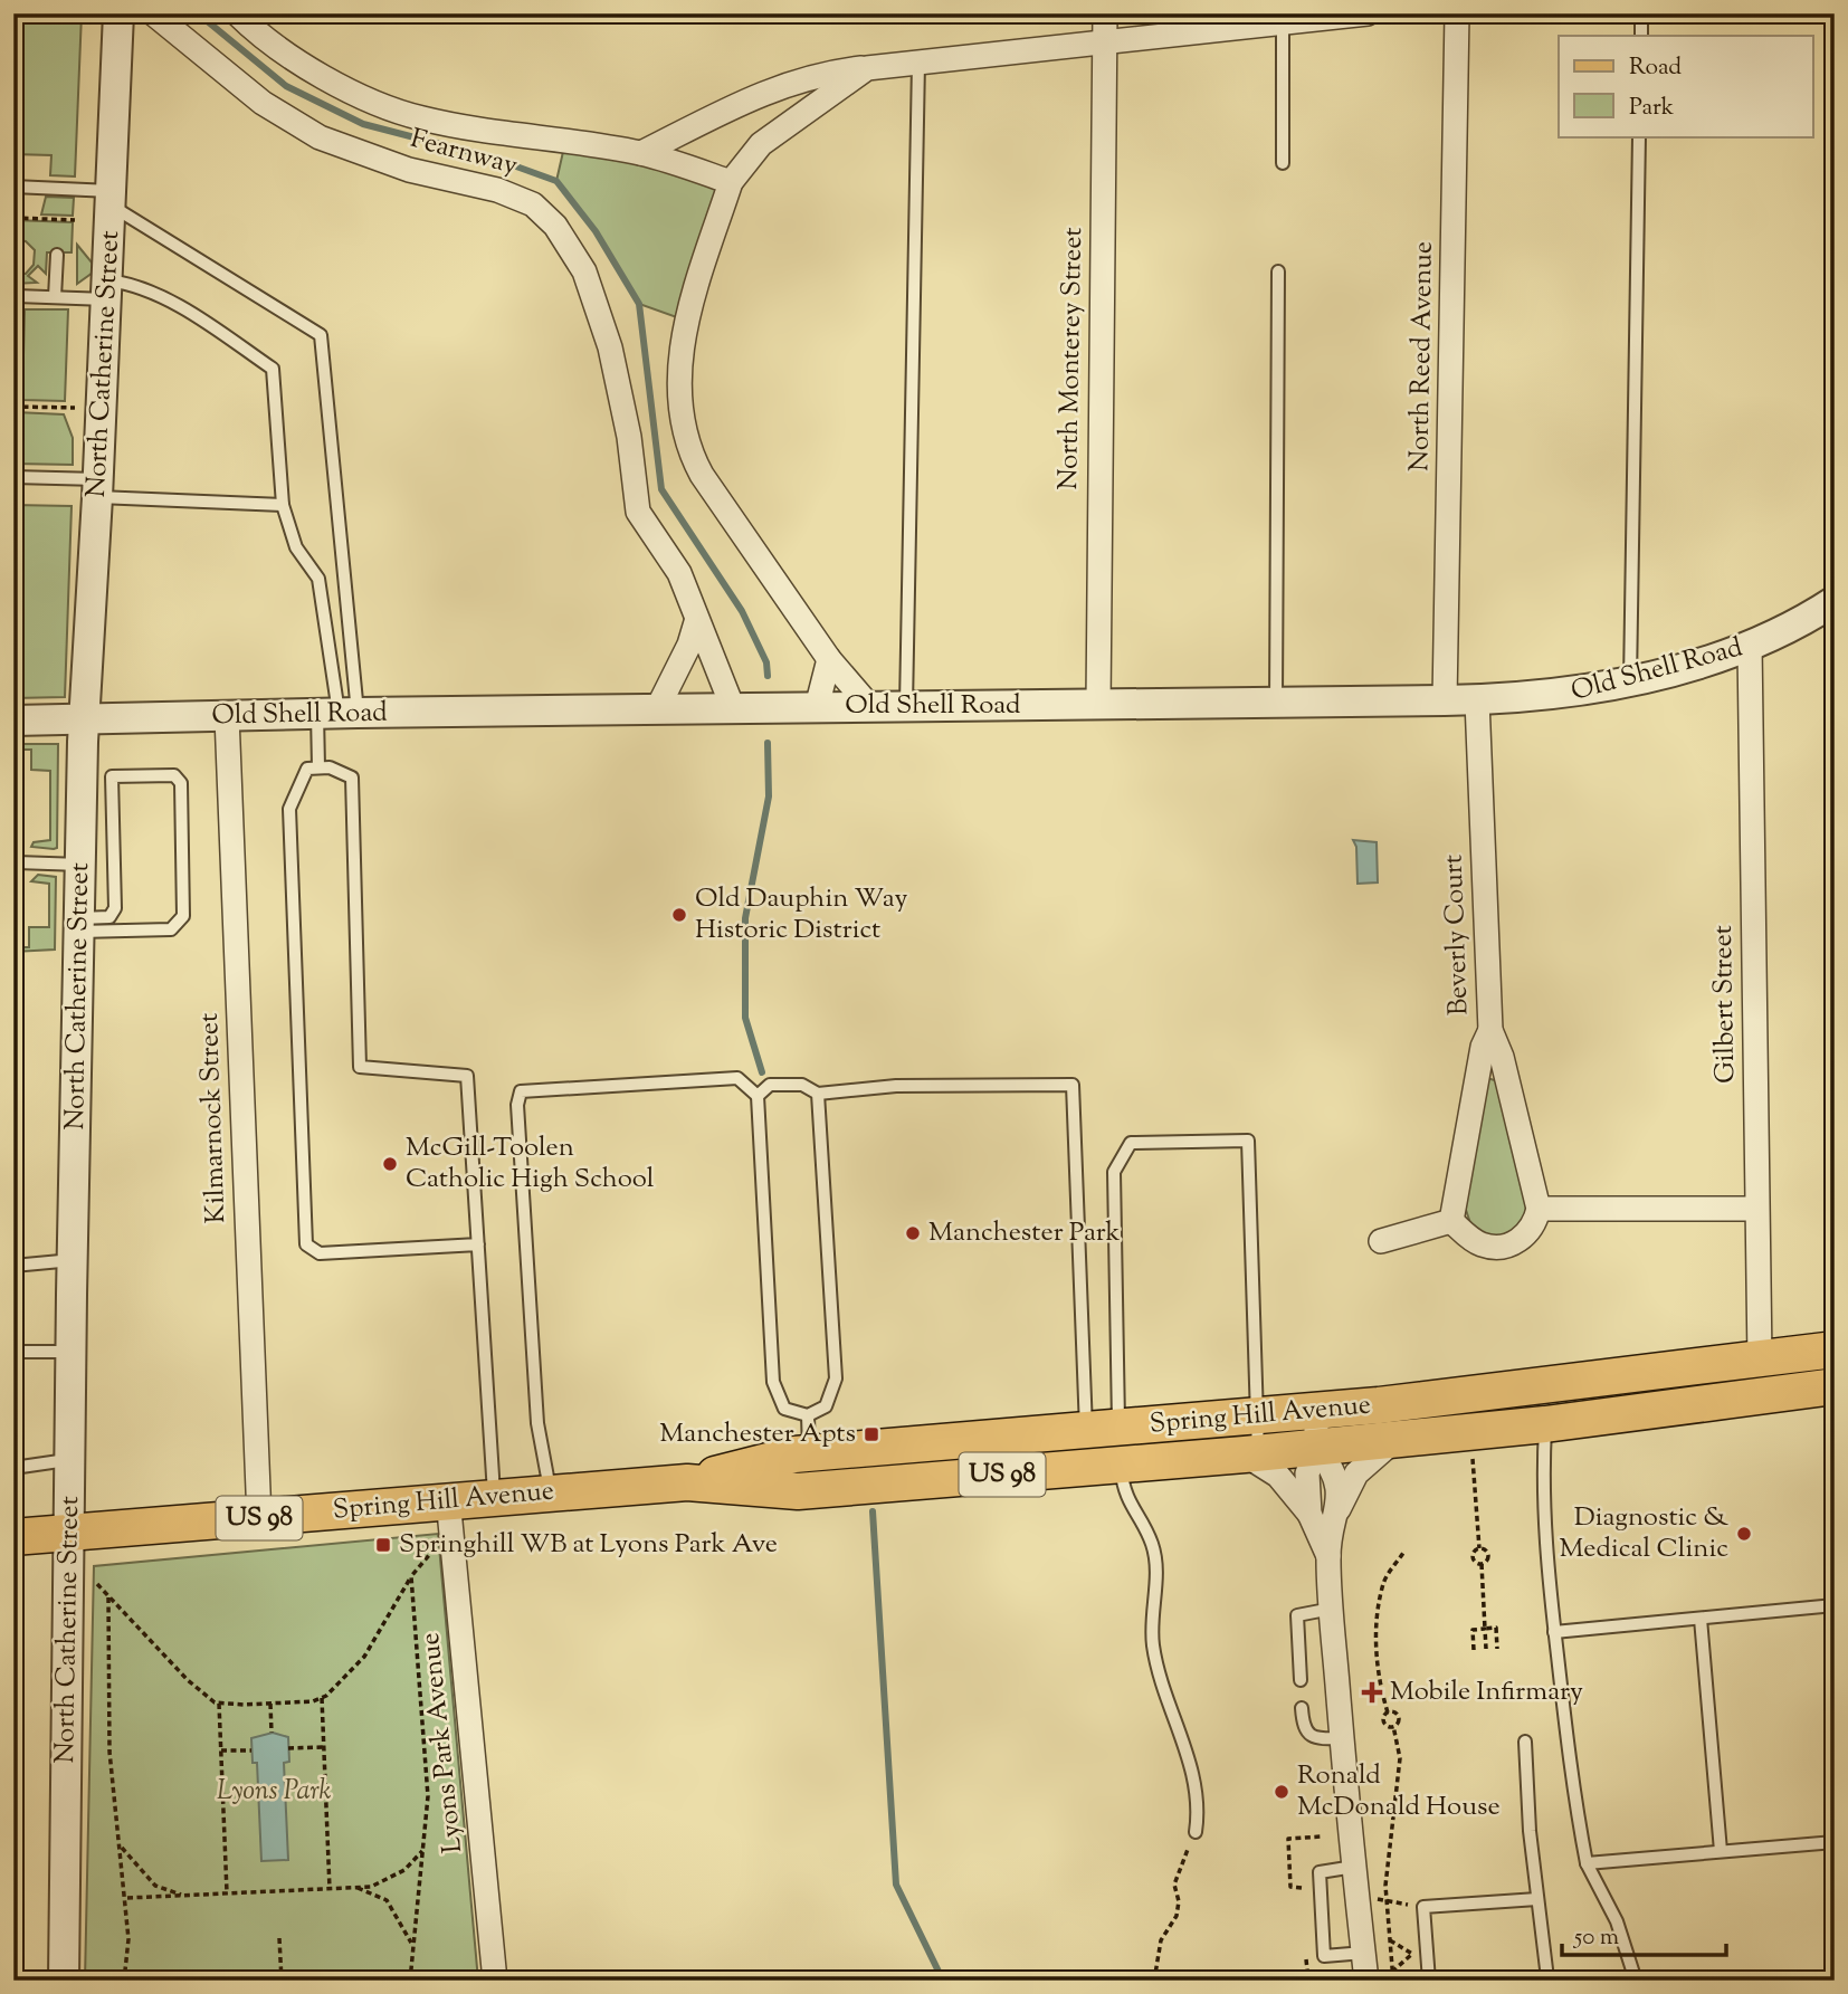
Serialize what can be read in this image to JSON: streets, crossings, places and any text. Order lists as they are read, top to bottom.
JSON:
{
  "streets": {
    "main road": ["Spring Hill Avenue", "US 98"],
    "street": [
      "Fearnway",
      "North Reed Avenue",
      "North Monterey Street",
      "North Catherine Street",
      "Old Shell Road",
      "Beverly Court",
      "Gilbert Street",
      "Kilmarnock Street",
      "Lyons Park Avenue"
    ]
  },
  "crossings": [
    ["Fearnway", "Old Shell Road"],
    ["North Reed Avenue", "Old Shell Road"],
    ["North Monterey Street", "Old Shell Road"],
    ["North Catherine Street", "Old Shell Road"],
    ["North Catherine Street", "Spring Hill Avenue"],
    ["Old Shell Road", "Beverly Court"],
    ["Old Shell Road", "Gilbert Street"],
    ["Old Shell Road", "Kilmarnock Street"],
    ["Gilbert Street", "Spring Hill Avenue"],
    ["Kilmarnock Street", "Spring Hill Avenue"],
    ["Spring Hill Avenue", "Lyons Park Avenue"]
  ],
  "parks": ["Lyons Park"],
  "places": {
    "other": [
      "Old Dauphin Way Historic District",
      "McGill-Toolen Catholic High School",
      "Manchester Park",
      "Diagnostic & Medical Clinic",
      "Ronald McDonald House"
    ],
    "transit": ["Manchester Apts", "Springhill WB at Lyons Park Ave"],
    "health": ["Mobile Infirmary"]
  },
  "legend": ["Road", "Park"],
  "scale_bar": "50 m"
}
